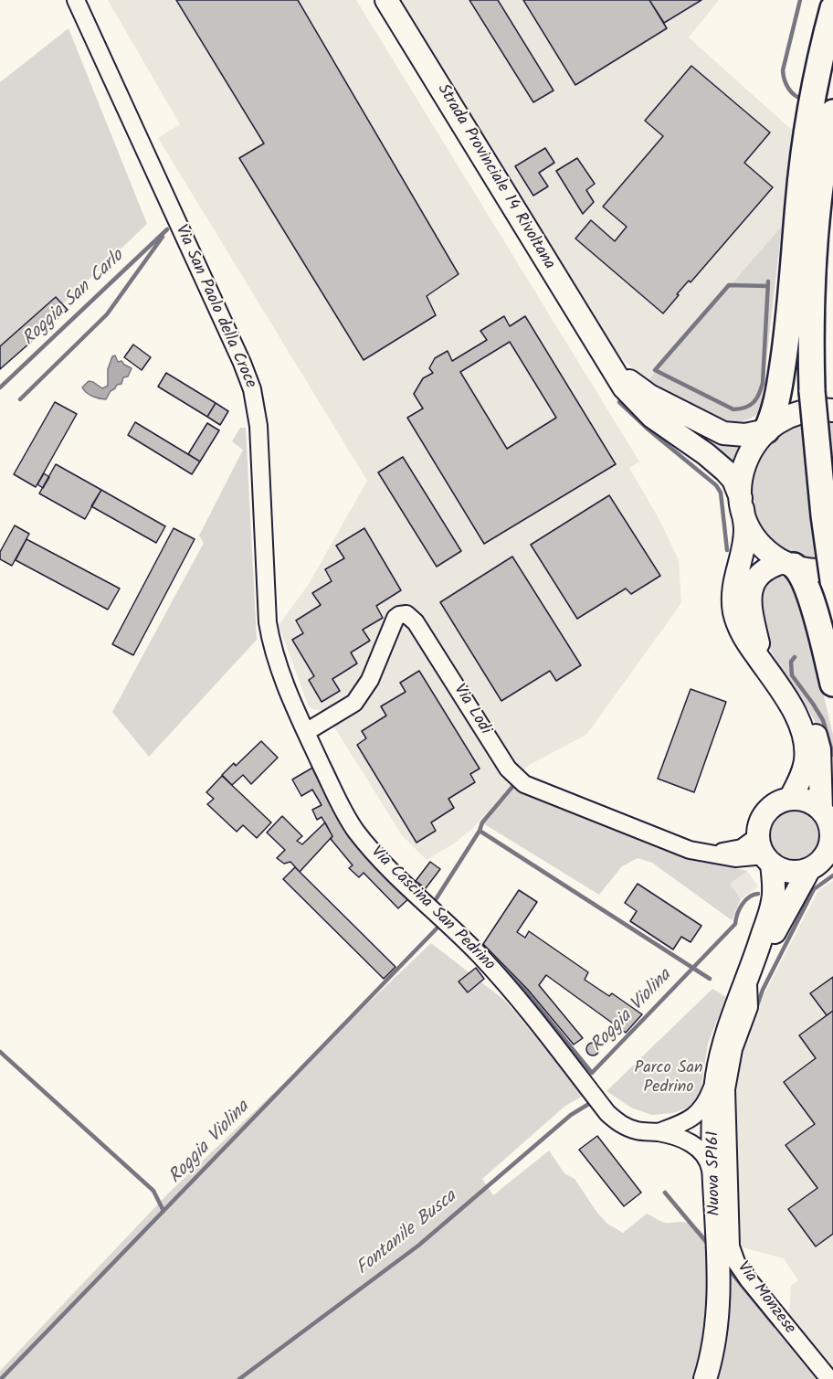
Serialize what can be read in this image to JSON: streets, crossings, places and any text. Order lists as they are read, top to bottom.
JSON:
{
  "streets": {
    "main road": ["Strada Provinciale 14 Rivoltana", "Nuova SP161"],
    "street": [
      "Via San Paolo della Croce",
      "Via Lodi",
      "Via Cascina San Pedrino",
      "Via Monzese"
    ]
  },
  "crossings": [
    ["Strada Provinciale 14 Rivoltana", "Nuova SP161"],
    ["Via San Paolo della Croce", "Via Cascina San Pedrino"],
    ["Via Lodi", "Via Cascina San Pedrino"],
    ["Via Lodi", "Nuova SP161"],
    ["Via Cascina San Pedrino", "Nuova SP161"],
    ["Nuova SP161", "Via Monzese"]
  ],
  "water": ["Roggia San Carlo", "Roggia Violina", "Fontanile Busca"],
  "parks": ["Parco San Pedrino"]
}
